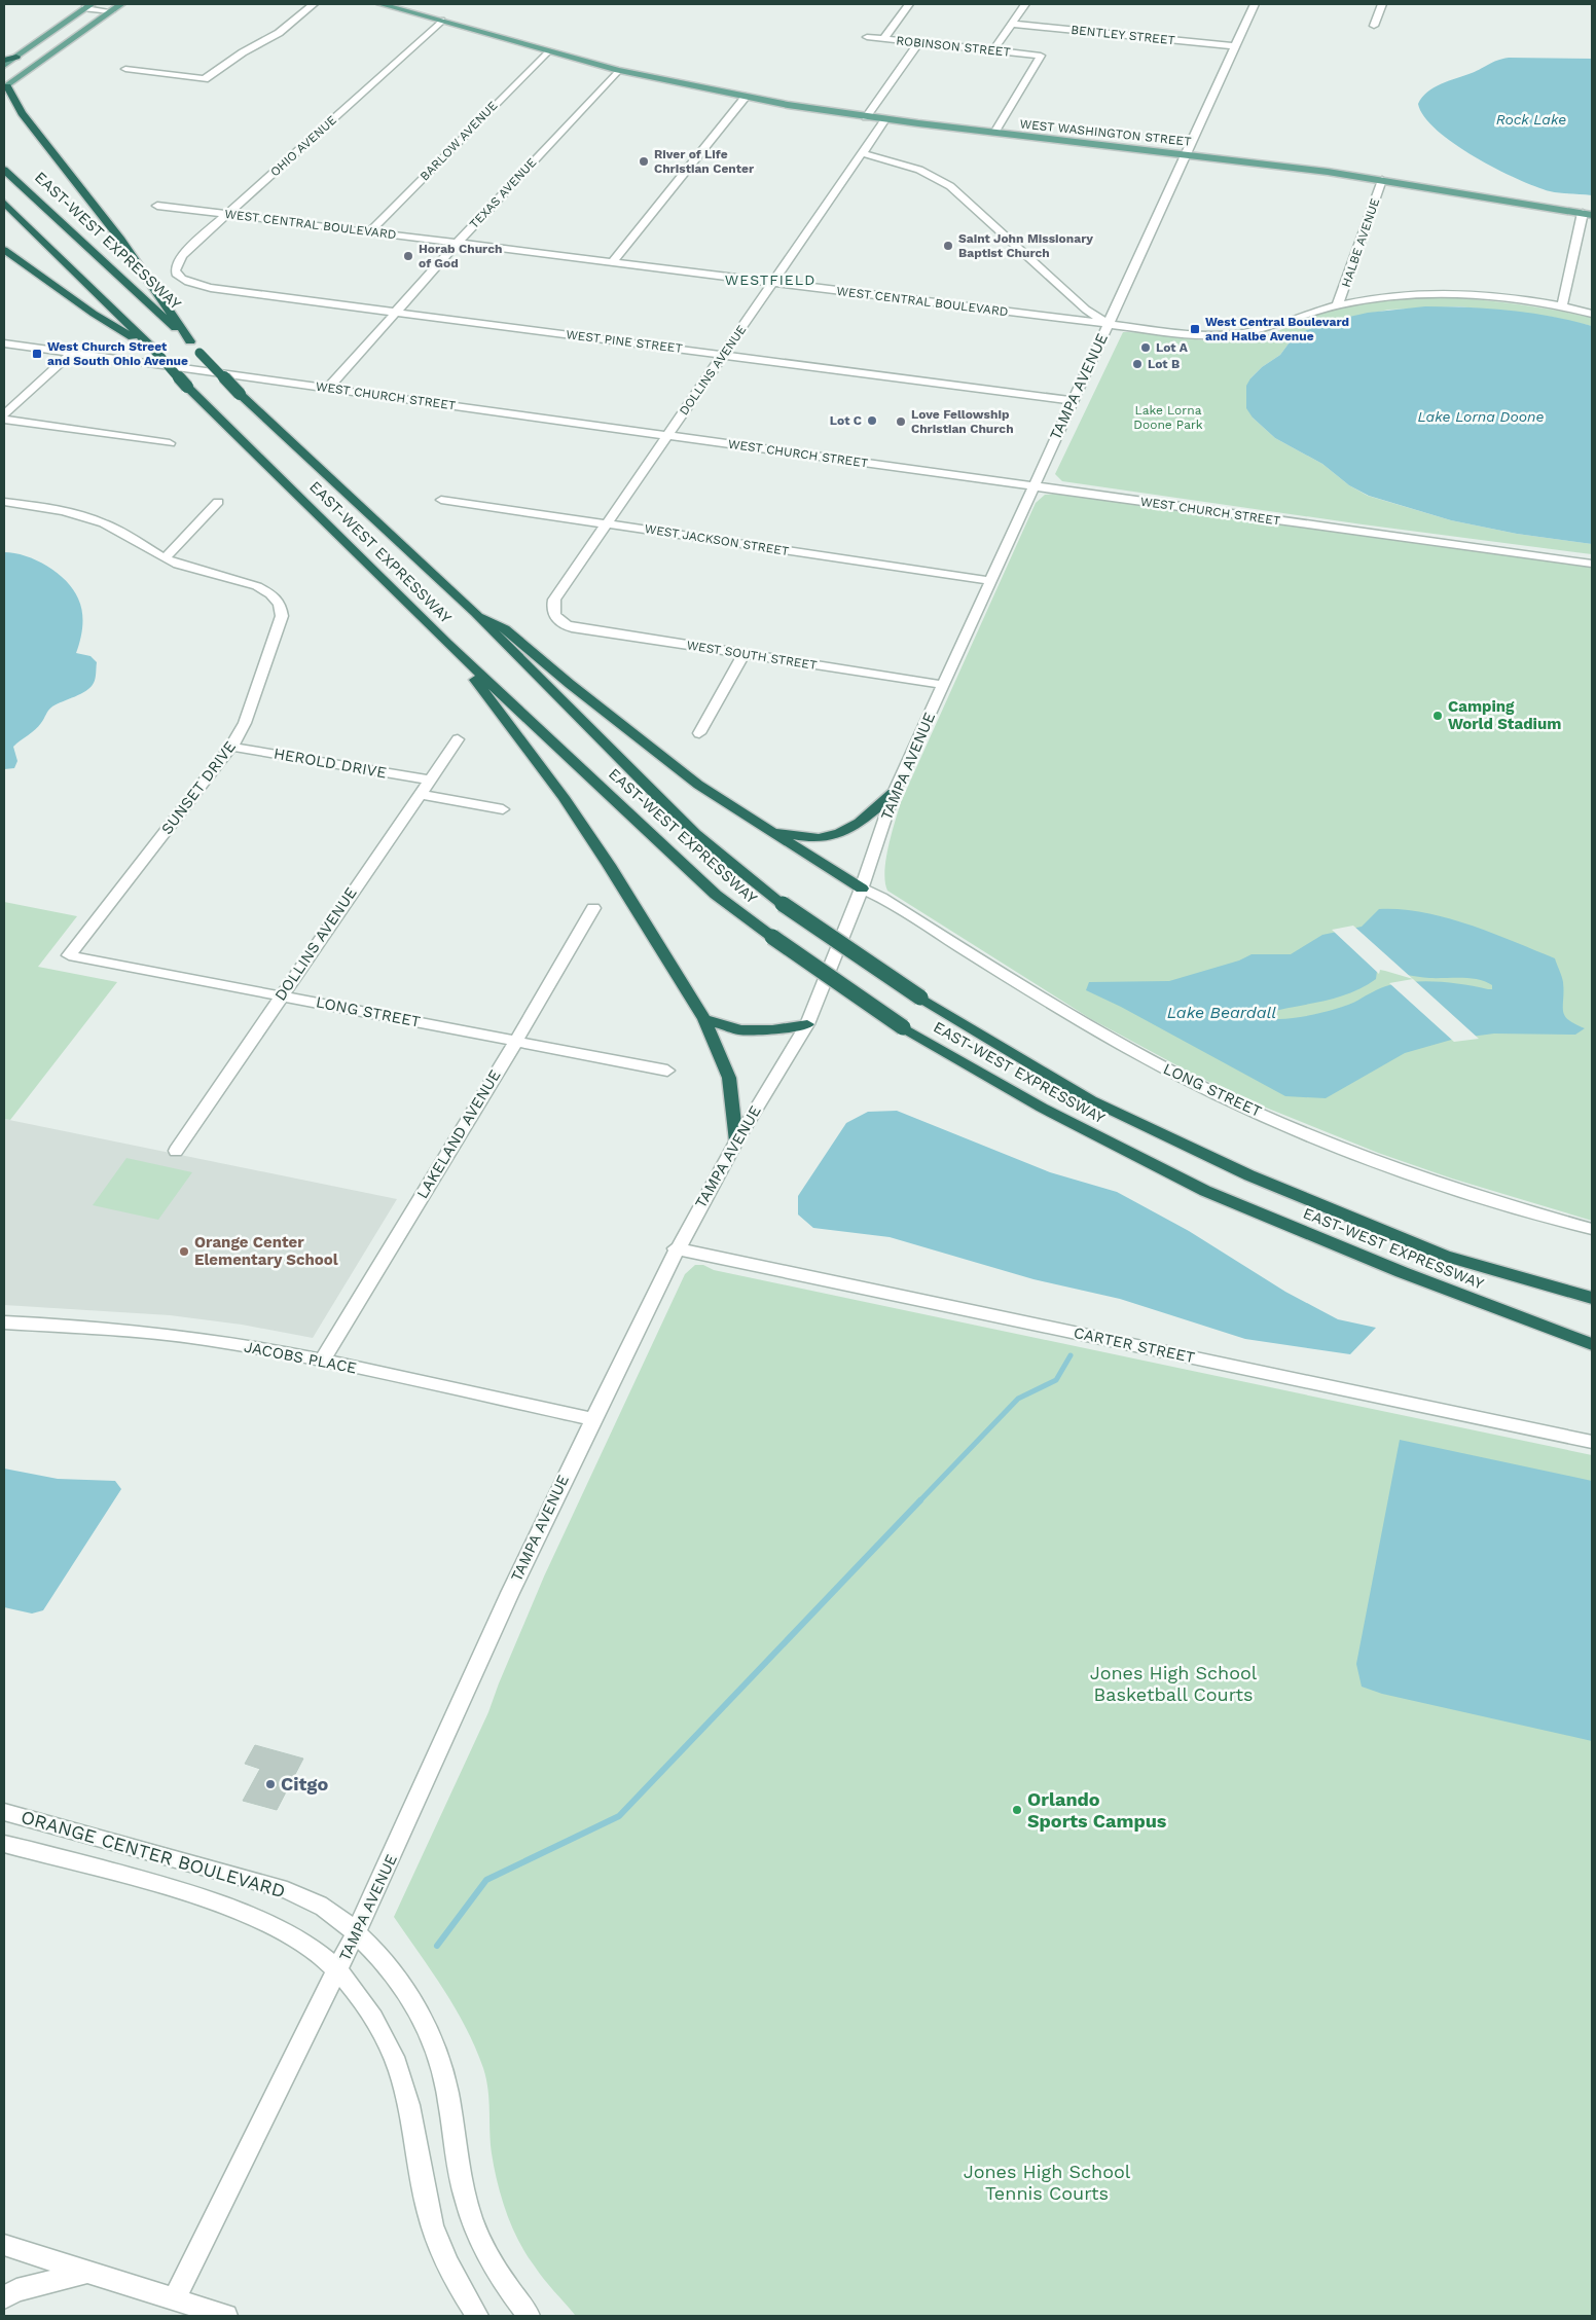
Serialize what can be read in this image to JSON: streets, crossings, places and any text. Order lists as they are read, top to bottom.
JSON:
{
  "streets": {
    "highway": ["EAST-WEST EXPRESSWAY"],
    "main road": ["WEST WASHINGTON STREET"],
    "street": [
      "BENTLEY STREET",
      "ROBINSON STREET",
      "BARLOW AVENUE",
      "OHIO AVENUE",
      "TEXAS AVENUE",
      "WEST CENTRAL BOULEVARD",
      "HALBE AVENUE",
      "WEST PINE STREET",
      "DOLLINS AVENUE",
      "TAMPA AVENUE",
      "WEST CHURCH STREET",
      "WEST JACKSON STREET",
      "WEST SOUTH STREET",
      "HEROLD DRIVE",
      "SUNSET DRIVE",
      "LONG STREET",
      "LAKELAND AVENUE",
      "CARTER STREET",
      "JACOBS PLACE",
      "ORANGE CENTER BOULEVARD"
    ]
  },
  "crossings": [
    ["BENTLEY STREET", "TAMPA AVENUE"],
    ["ROBINSON STREET", "WEST WASHINGTON STREET"],
    ["WEST WASHINGTON STREET", "BARLOW AVENUE"],
    ["WEST WASHINGTON STREET", "OHIO AVENUE"],
    ["WEST WASHINGTON STREET", "TEXAS AVENUE"],
    ["WEST WASHINGTON STREET", "HALBE AVENUE"],
    ["WEST WASHINGTON STREET", "DOLLINS AVENUE"],
    ["WEST WASHINGTON STREET", "TAMPA AVENUE"],
    ["BARLOW AVENUE", "WEST CENTRAL BOULEVARD"],
    ["OHIO AVENUE", "WEST CENTRAL BOULEVARD"],
    ["OHIO AVENUE", "WEST PINE STREET"],
    ["TEXAS AVENUE", "WEST CENTRAL BOULEVARD"],
    ["TEXAS AVENUE", "WEST PINE STREET"],
    ["TEXAS AVENUE", "WEST CHURCH STREET"],
    ["WEST CENTRAL BOULEVARD", "HALBE AVENUE"],
    ["WEST CENTRAL BOULEVARD", "DOLLINS AVENUE"],
    ["WEST CENTRAL BOULEVARD", "TAMPA AVENUE"],
    ["WEST PINE STREET", "DOLLINS AVENUE"],
    ["WEST PINE STREET", "TAMPA AVENUE"],
    ["DOLLINS AVENUE", "WEST CHURCH STREET"],
    ["DOLLINS AVENUE", "WEST JACKSON STREET"],
    ["DOLLINS AVENUE", "WEST SOUTH STREET"],
    ["DOLLINS AVENUE", "HEROLD DRIVE"],
    ["DOLLINS AVENUE", "LONG STREET"],
    ["TAMPA AVENUE", "WEST CHURCH STREET"],
    ["TAMPA AVENUE", "WEST JACKSON STREET"],
    ["TAMPA AVENUE", "WEST SOUTH STREET"],
    ["TAMPA AVENUE", "LONG STREET"],
    ["TAMPA AVENUE", "CARTER STREET"],
    ["TAMPA AVENUE", "JACOBS PLACE"],
    ["TAMPA AVENUE", "ORANGE CENTER BOULEVARD"],
    ["HEROLD DRIVE", "SUNSET DRIVE"],
    ["SUNSET DRIVE", "LONG STREET"],
    ["LONG STREET", "LAKELAND AVENUE"],
    ["LAKELAND AVENUE", "JACOBS PLACE"]
  ],
  "districts": ["WESTFIELD"],
  "water": ["Rock Lake", "Lake Lorna Doone", "Lake Beardall"],
  "parks": ["Lake Lorna Doone Park", "Jones High School Basketball Courts", "Jones High School Tennis Courts"],
  "places": {
    "other": [
      "River of Life Christian Center",
      "Saint John Missionary Baptist Church",
      "Horab Church of God",
      "Lot A",
      "Lot B",
      "Lot C",
      "Love Fellowship Christian Church",
      "Camping World Stadium",
      "Orange Center Elementary School",
      "Citgo",
      "Orlando Sports Campus"
    ],
    "transit": ["West Central Boulevard and Halbe Avenue", "West Church Street and South Ohio Avenue"]
  }
}
